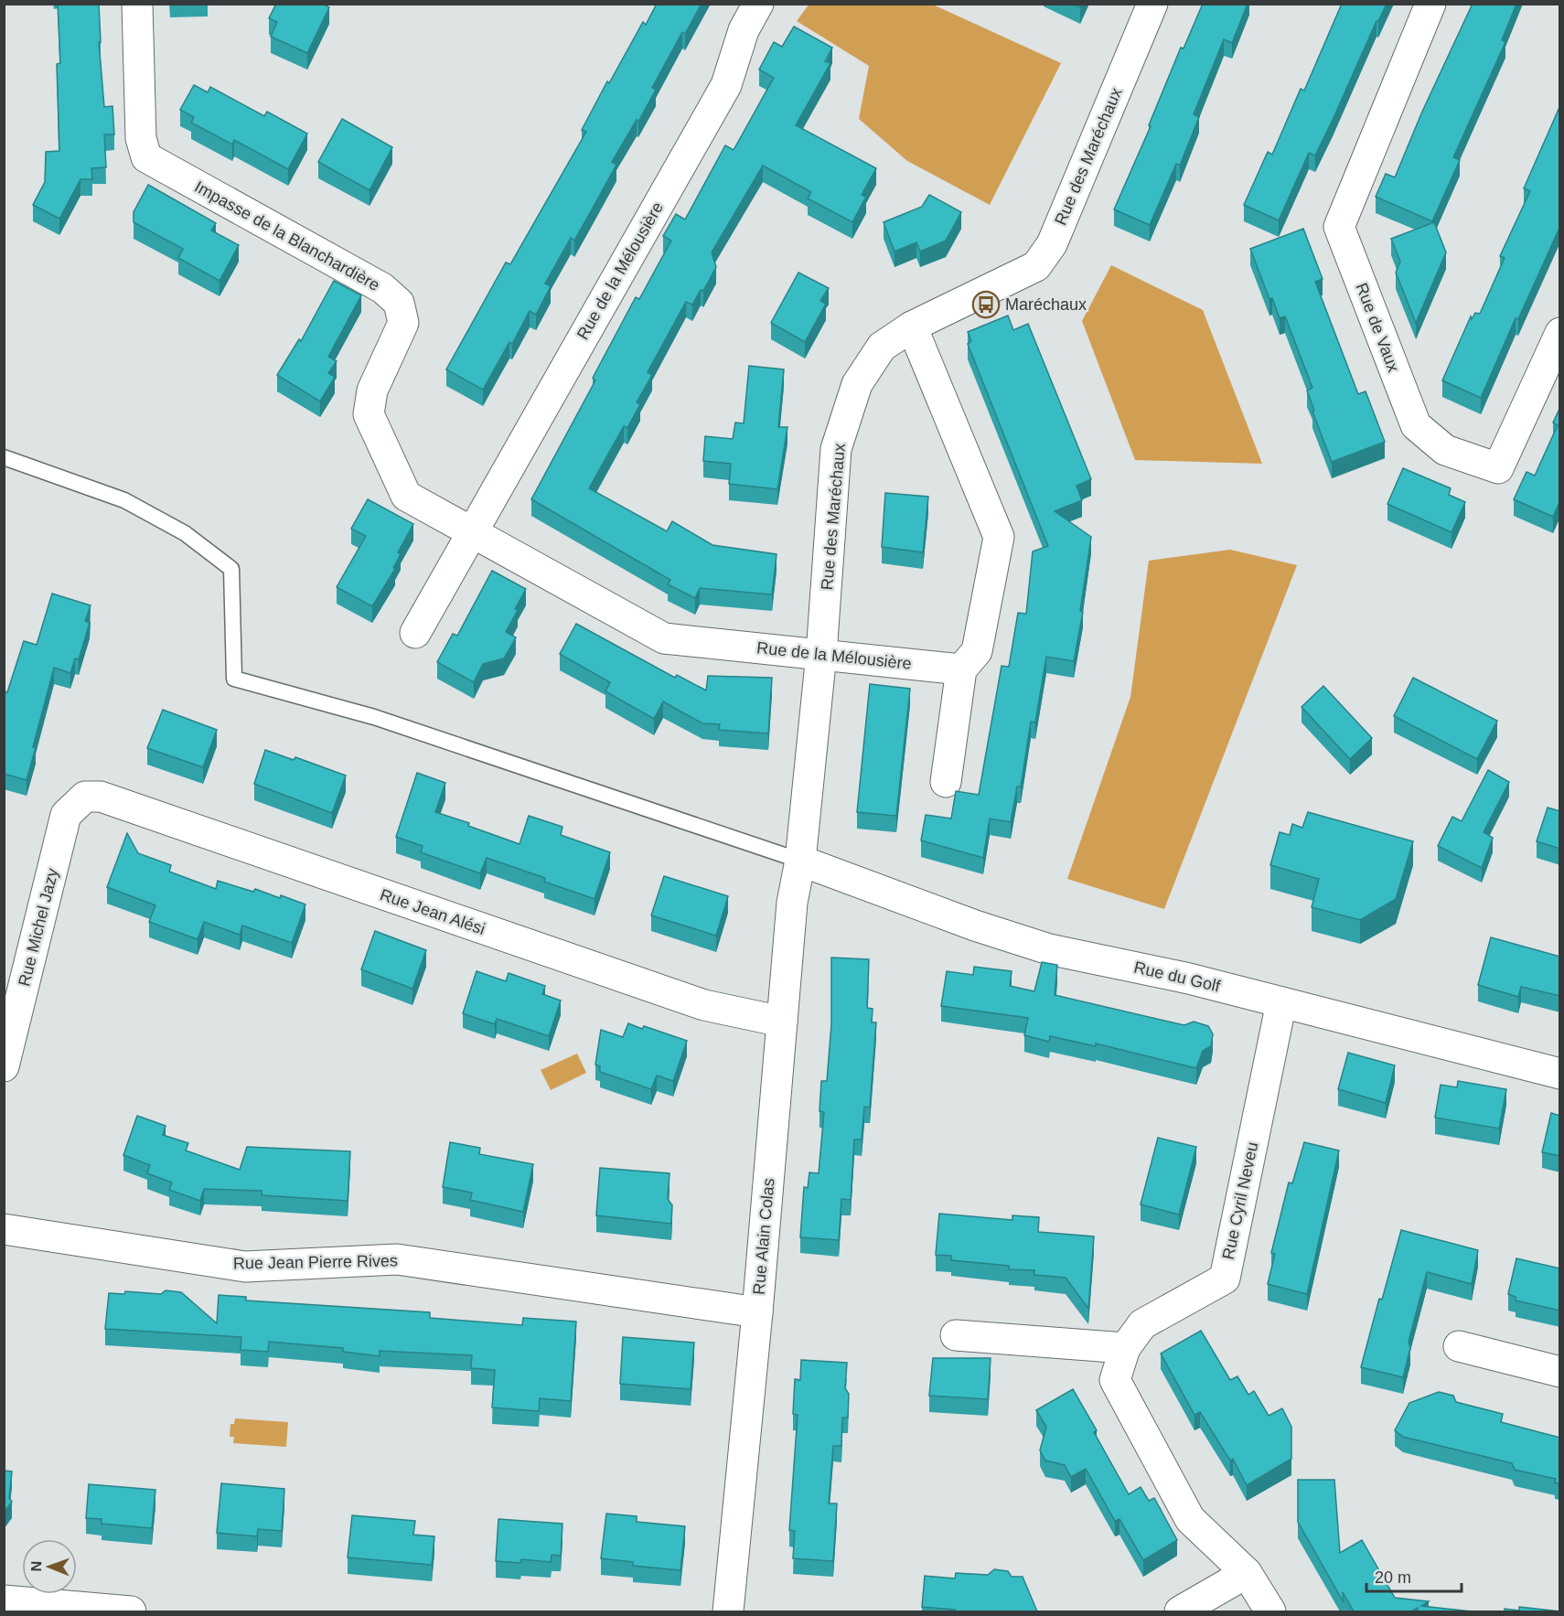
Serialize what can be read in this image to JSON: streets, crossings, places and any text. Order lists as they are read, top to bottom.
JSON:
{
  "streets": {
    "street": [
      "Rue des Maréchaux",
      "Impasse de la Blanchardière",
      "Rue de la Mélousière",
      "Rue de Vaux",
      "Rue Jean Alési",
      "Rue Michel Jazy",
      "Rue du Golf",
      "Rue Cyril Neveu",
      "Rue Alain Colas",
      "Rue Jean Pierre Rives"
    ]
  },
  "crossings": [
    ["Rue des Maréchaux", "Rue de la Mélousière"],
    ["Rue des Maréchaux", "Rue du Golf"],
    ["Rue des Maréchaux", "Rue Alain Colas"],
    ["Impasse de la Blanchardière", "Rue de la Mélousière"],
    ["Rue Jean Alési", "Rue Michel Jazy"],
    ["Rue Jean Alési", "Rue Alain Colas"],
    ["Rue du Golf", "Rue Cyril Neveu"],
    ["Rue du Golf", "Rue Alain Colas"],
    ["Rue Alain Colas", "Rue Jean Pierre Rives"]
  ],
  "places": {
    "bus stop": ["Maréchaux"]
  },
  "scale_bar": "20 m",
  "north": "left"
}
